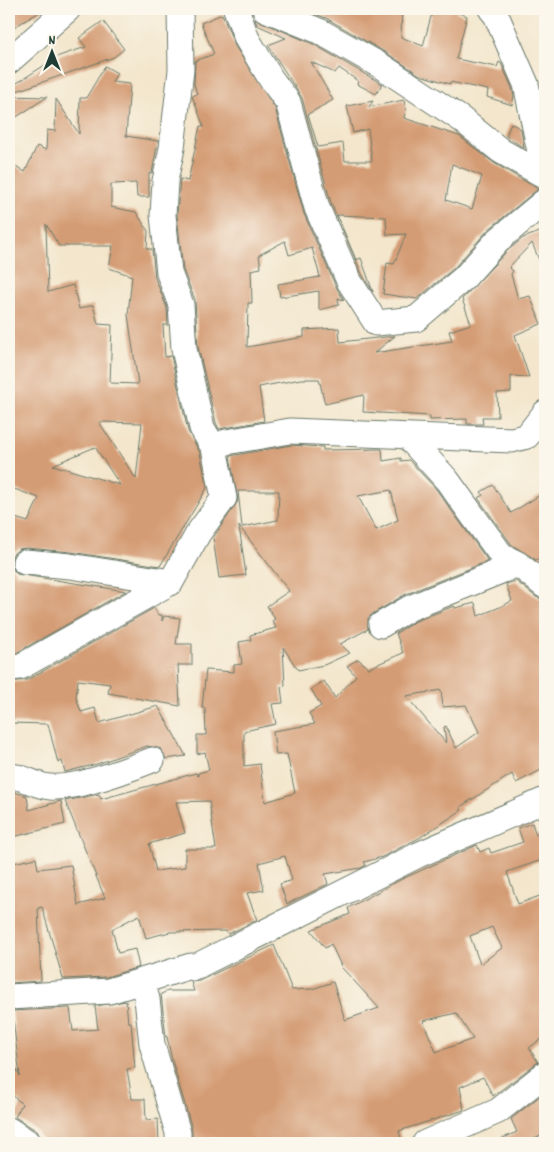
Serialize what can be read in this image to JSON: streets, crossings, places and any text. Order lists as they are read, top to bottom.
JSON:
{
  "north": "top"
}
